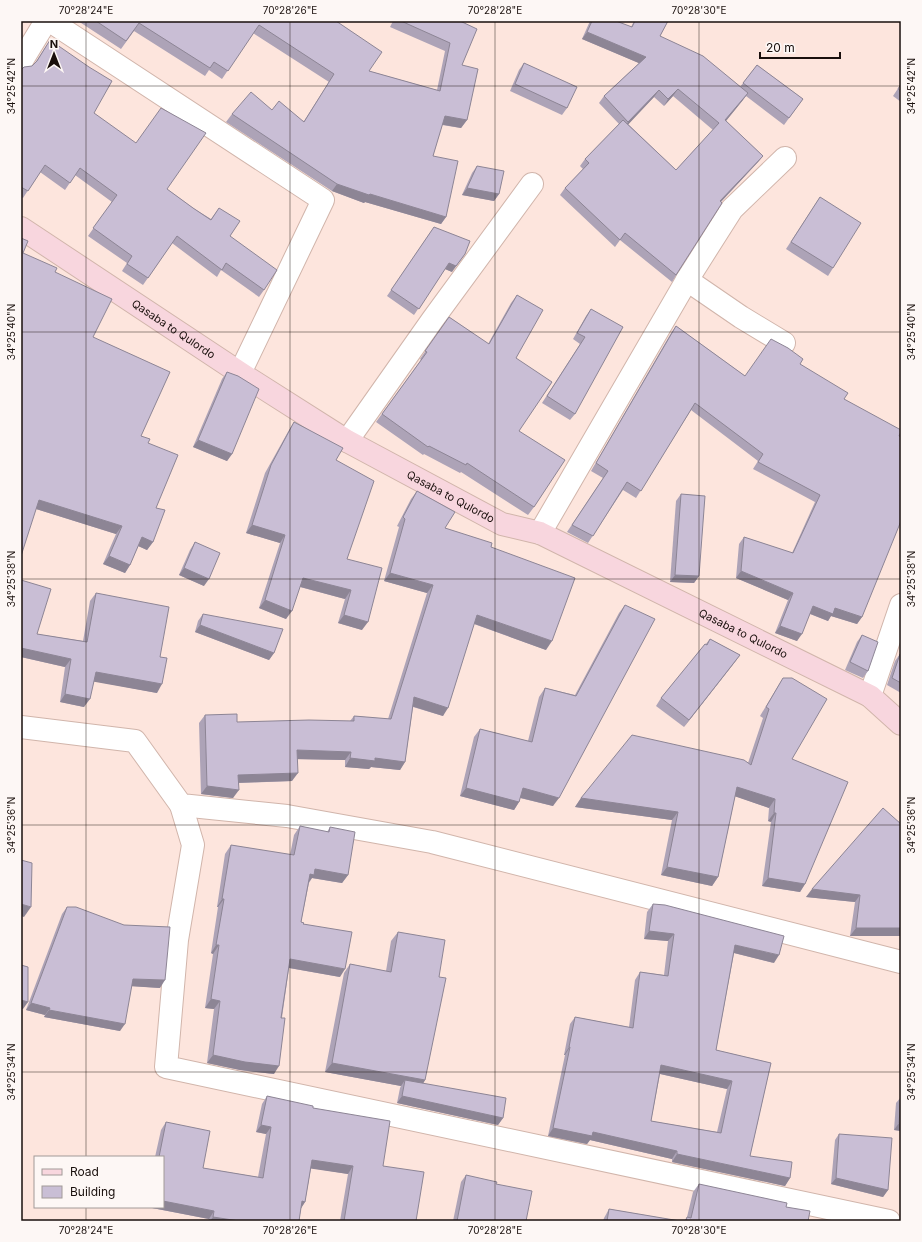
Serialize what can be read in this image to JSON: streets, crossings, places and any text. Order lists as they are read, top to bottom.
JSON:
{
  "streets": {
    "street": ["Qasaba to Qulordo"]
  },
  "legend": ["Road", "Building"],
  "scale_bar": "20 m",
  "north": "top",
  "coordinates": [
    "70°28'24\"E",
    "70°28'26\"E",
    "70°28'28\"E",
    "70°28'30\"E",
    "34°25'42\"N",
    "34°25'40\"N",
    "34°25'38\"N",
    "34°25'36\"N",
    "34°25'34\"N"
  ]
}
